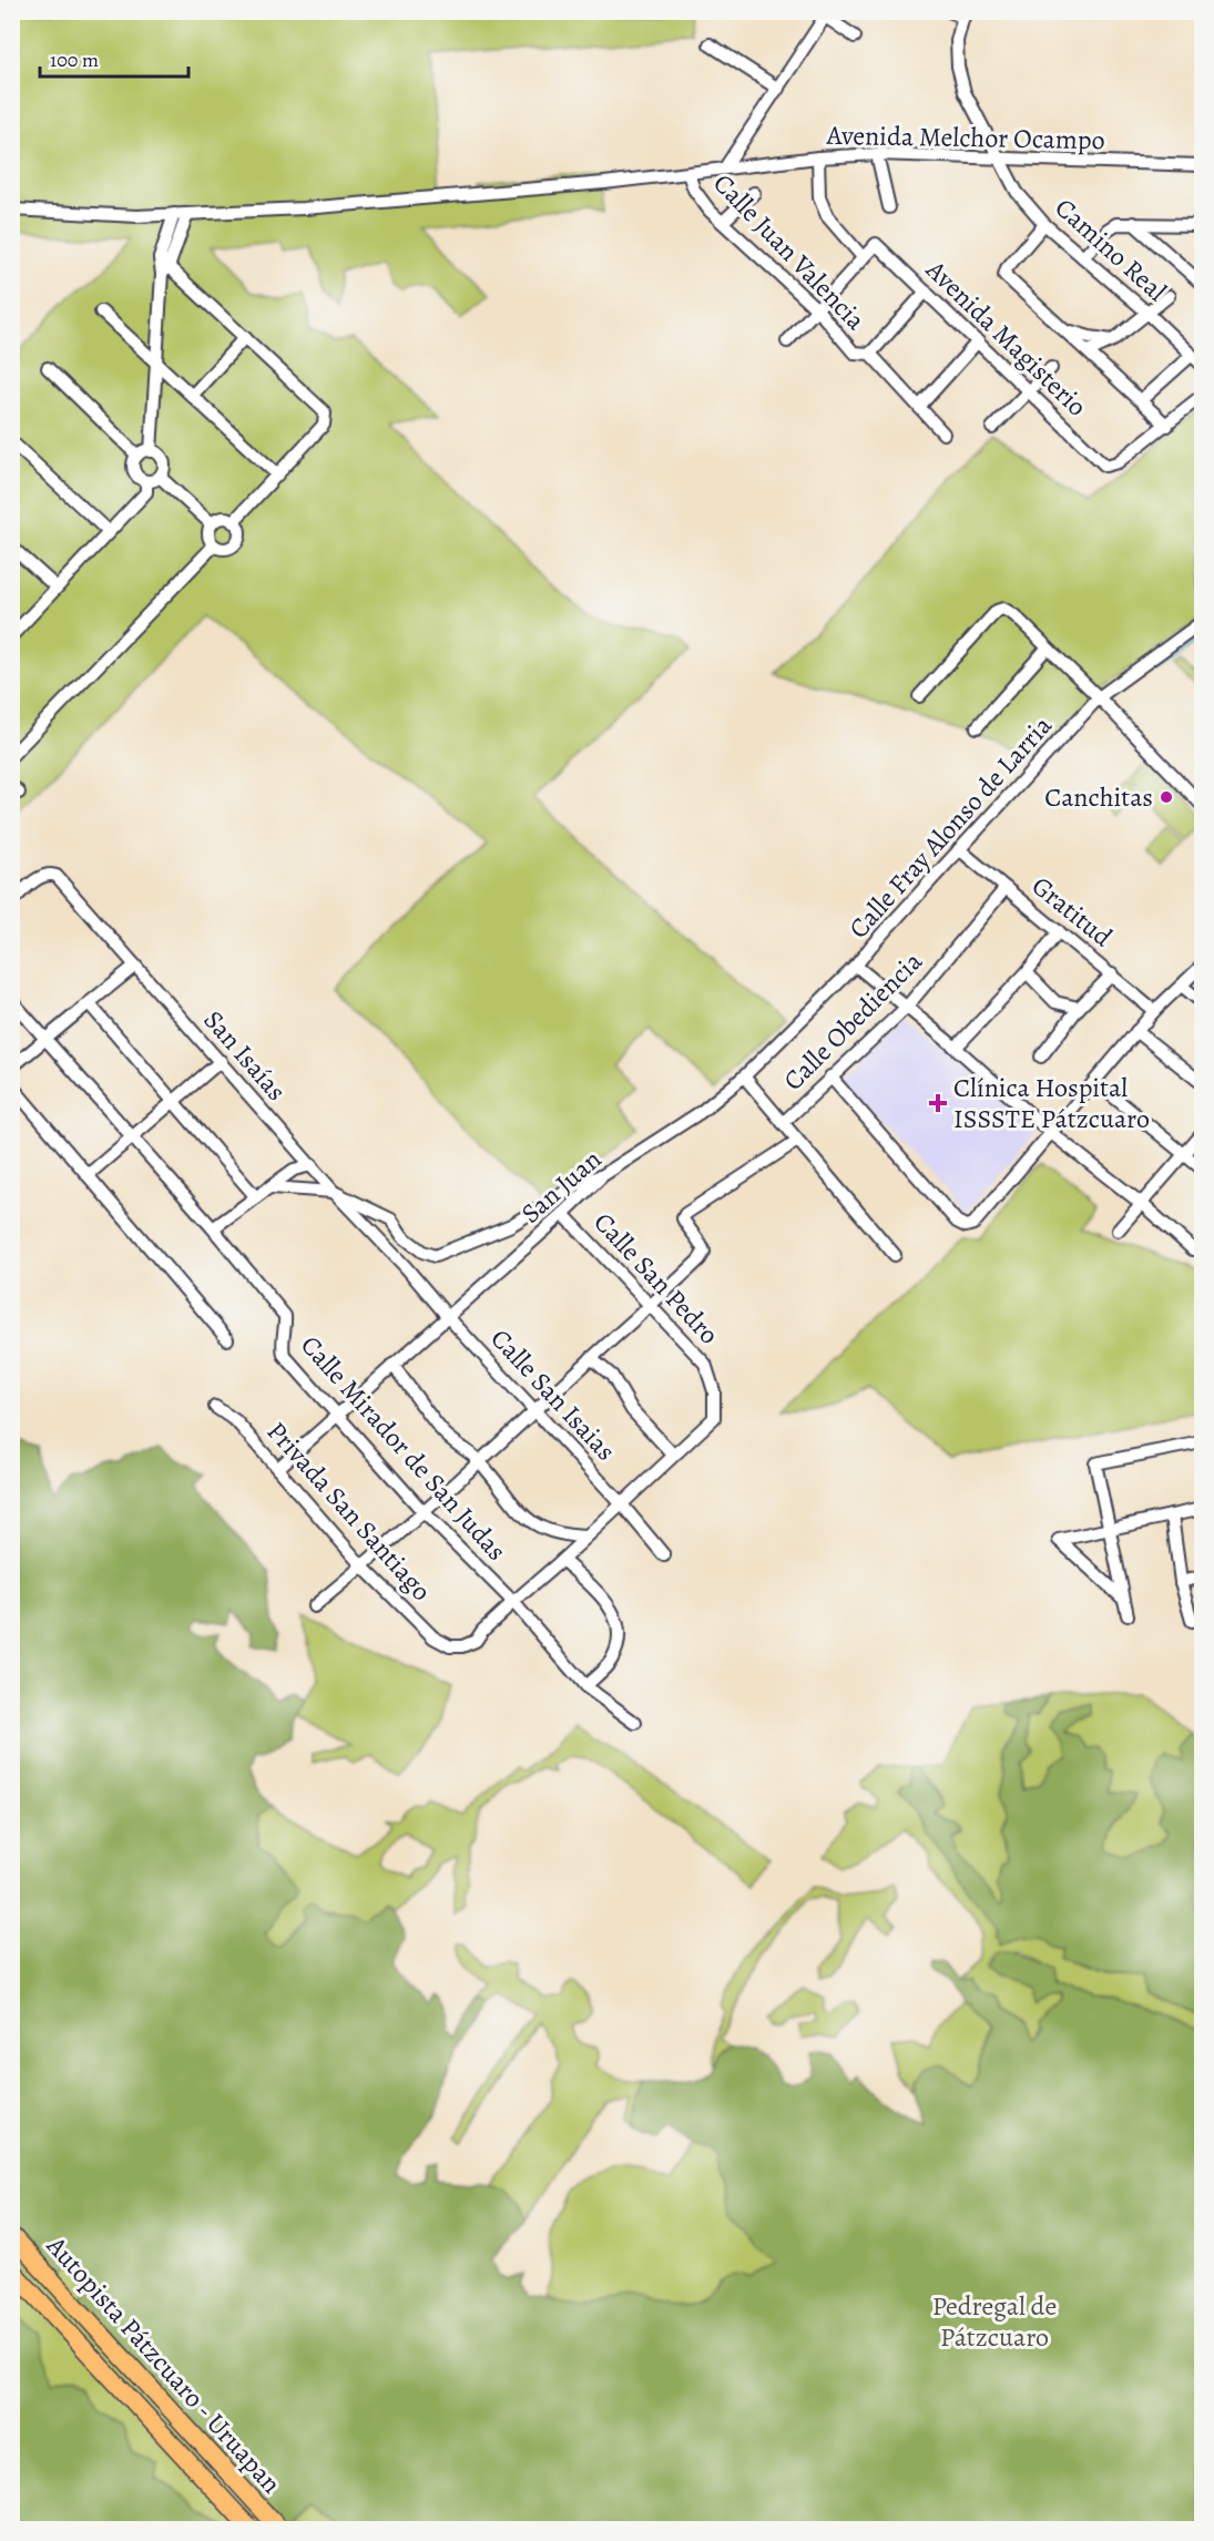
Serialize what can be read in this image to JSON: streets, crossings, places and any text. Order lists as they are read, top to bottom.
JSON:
{
  "streets": {
    "highway": ["Autopista Pátzcuaro - Uruapan"],
    "street": [
      "Avenida Melchor Ocampo",
      "Camino Real",
      "Calle Juan Valencia",
      "Avenida Magisterio",
      "Calle Fray Alonso de Larria",
      "Gratitud",
      "Calle Obediencia",
      "San Isaías",
      "San Juan",
      "Calle San Pedro",
      "Calle San Isaias",
      "Calle Mirador de San Judas",
      "Privada San Santiago"
    ]
  },
  "crossings": [
    ["Avenida Melchor Ocampo", "Camino Real"],
    ["Avenida Melchor Ocampo", "Calle Juan Valencia"],
    ["Calle Fray Alonso de Larria", "Gratitud"],
    ["Calle Fray Alonso de Larria", "San Juan"],
    ["Gratitud", "Calle Obediencia"],
    ["San Isaías", "Calle San Isaias"],
    ["San Juan", "Calle San Pedro"],
    ["San Juan", "Calle San Isaias"],
    ["San Juan", "Calle Mirador de San Judas"],
    ["San Juan", "Privada San Santiago"],
    ["Calle Mirador de San Judas", "Privada San Santiago"]
  ],
  "parks": ["Pedregal de Pátzcuaro"],
  "places": {
    "other": ["Canchitas"],
    "health": ["Clínica Hospital ISSSTE Pátzcuaro"]
  },
  "scale_bar": "100 m"
}
